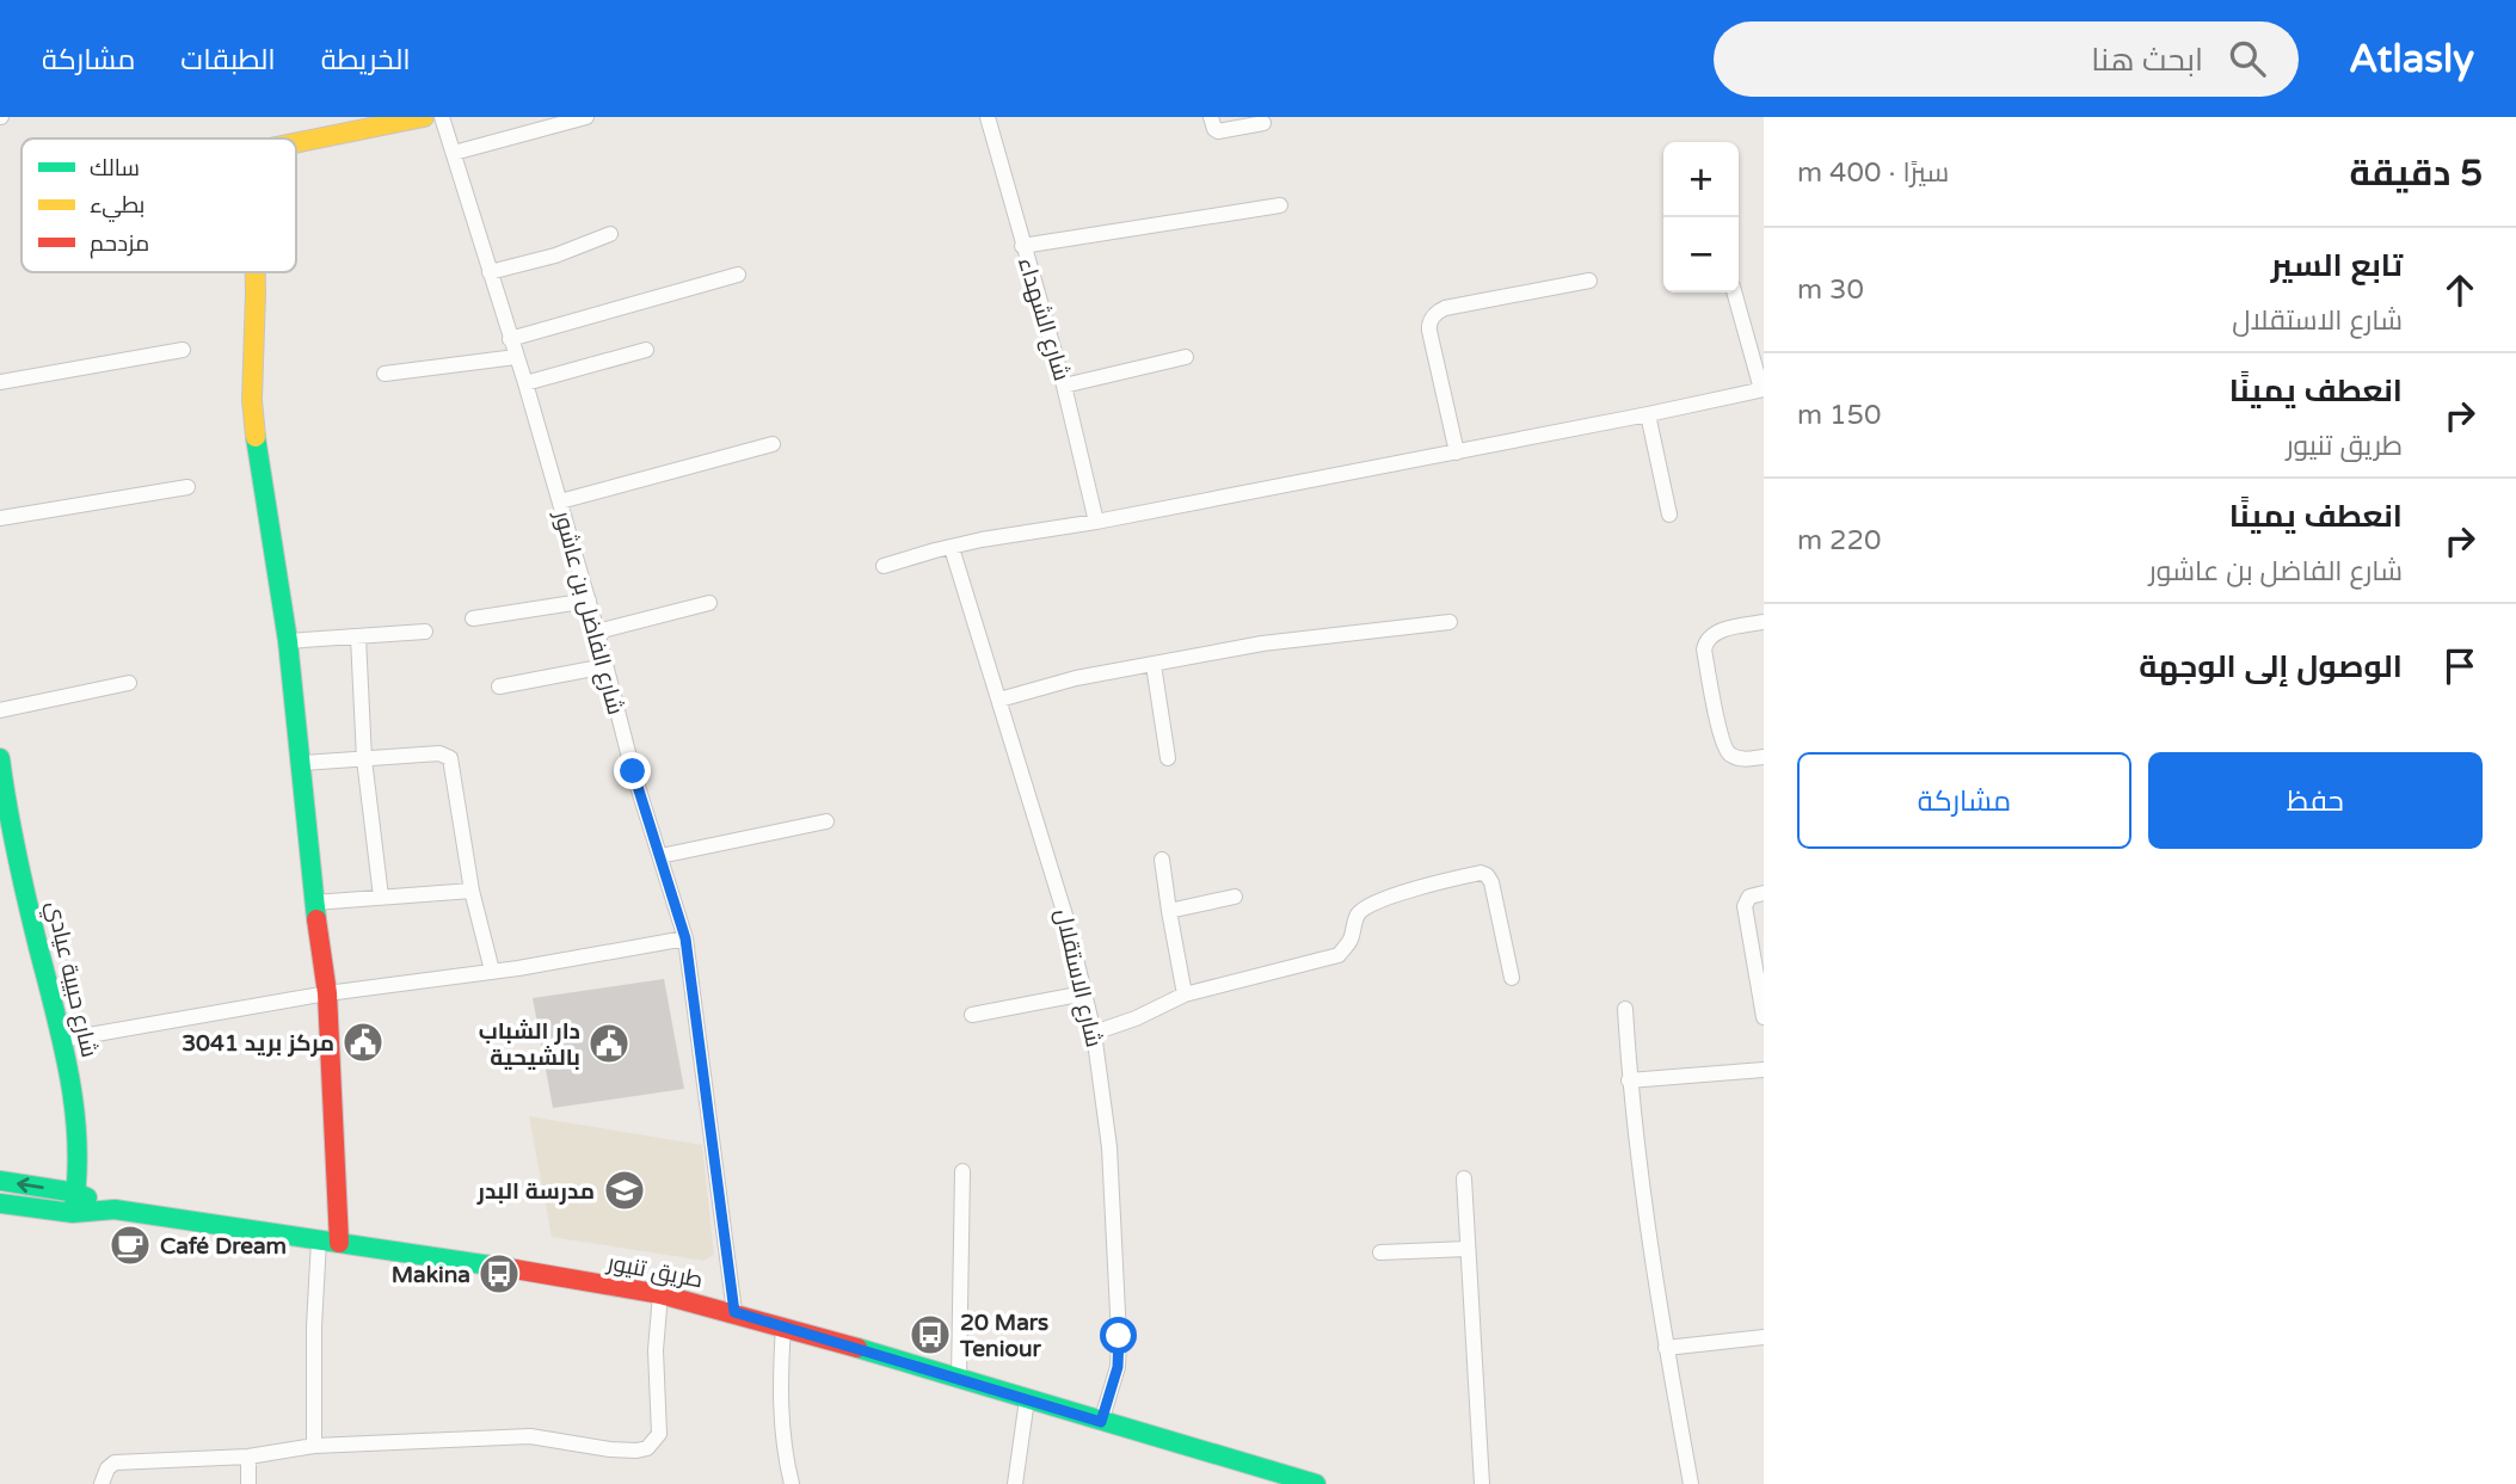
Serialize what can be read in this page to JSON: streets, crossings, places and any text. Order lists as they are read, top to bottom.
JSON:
{
  "streets": {
    "street": [
      "شارع الشهداء",
      "شارع الفاضل بن عاشور",
      "شارع الاستقلال",
      "شارع حبيبة عيادي",
      "طريق تنيور"
    ]
  },
  "crossings": [
    ["شارع الفاضل بن عاشور", "طريق تنيور"],
    ["شارع الاستقلال", "طريق تنيور"],
    ["شارع حبيبة عيادي", "طريق تنيور"]
  ],
  "places": {
    "public building": ["مركز بريد 3041", "دار الشباب بالشيحية"],
    "school or university": ["مدرسة البدر"],
    "cafe": ["Café Dream"],
    "bus stop": ["Makina", "20 Mars Teniour"]
  },
  "legend": ["سالك", "بطيء", "مزدحم"],
  "page": {
    "header": "Atlasly",
    "search": "ابحث هنا",
    "nav": ["الخريطة", "الطبقات", "مشاركة"],
    "heading": ["5 دقيقة", "سيرًا · 400 m"],
    "map_buttons": ["+", "−"],
    "list": [
      ["تابع السير", "شارع الاستقلال", "30 m"],
      ["انعطف يمينًا", "طريق تنيور", "150 m"],
      ["انعطف يمينًا", "شارع الفاضل بن عاشور", "220 m"],
      "الوصول إلى الوجهة"
    ],
    "buttons": ["حفظ", "مشاركة"]
  }
}
